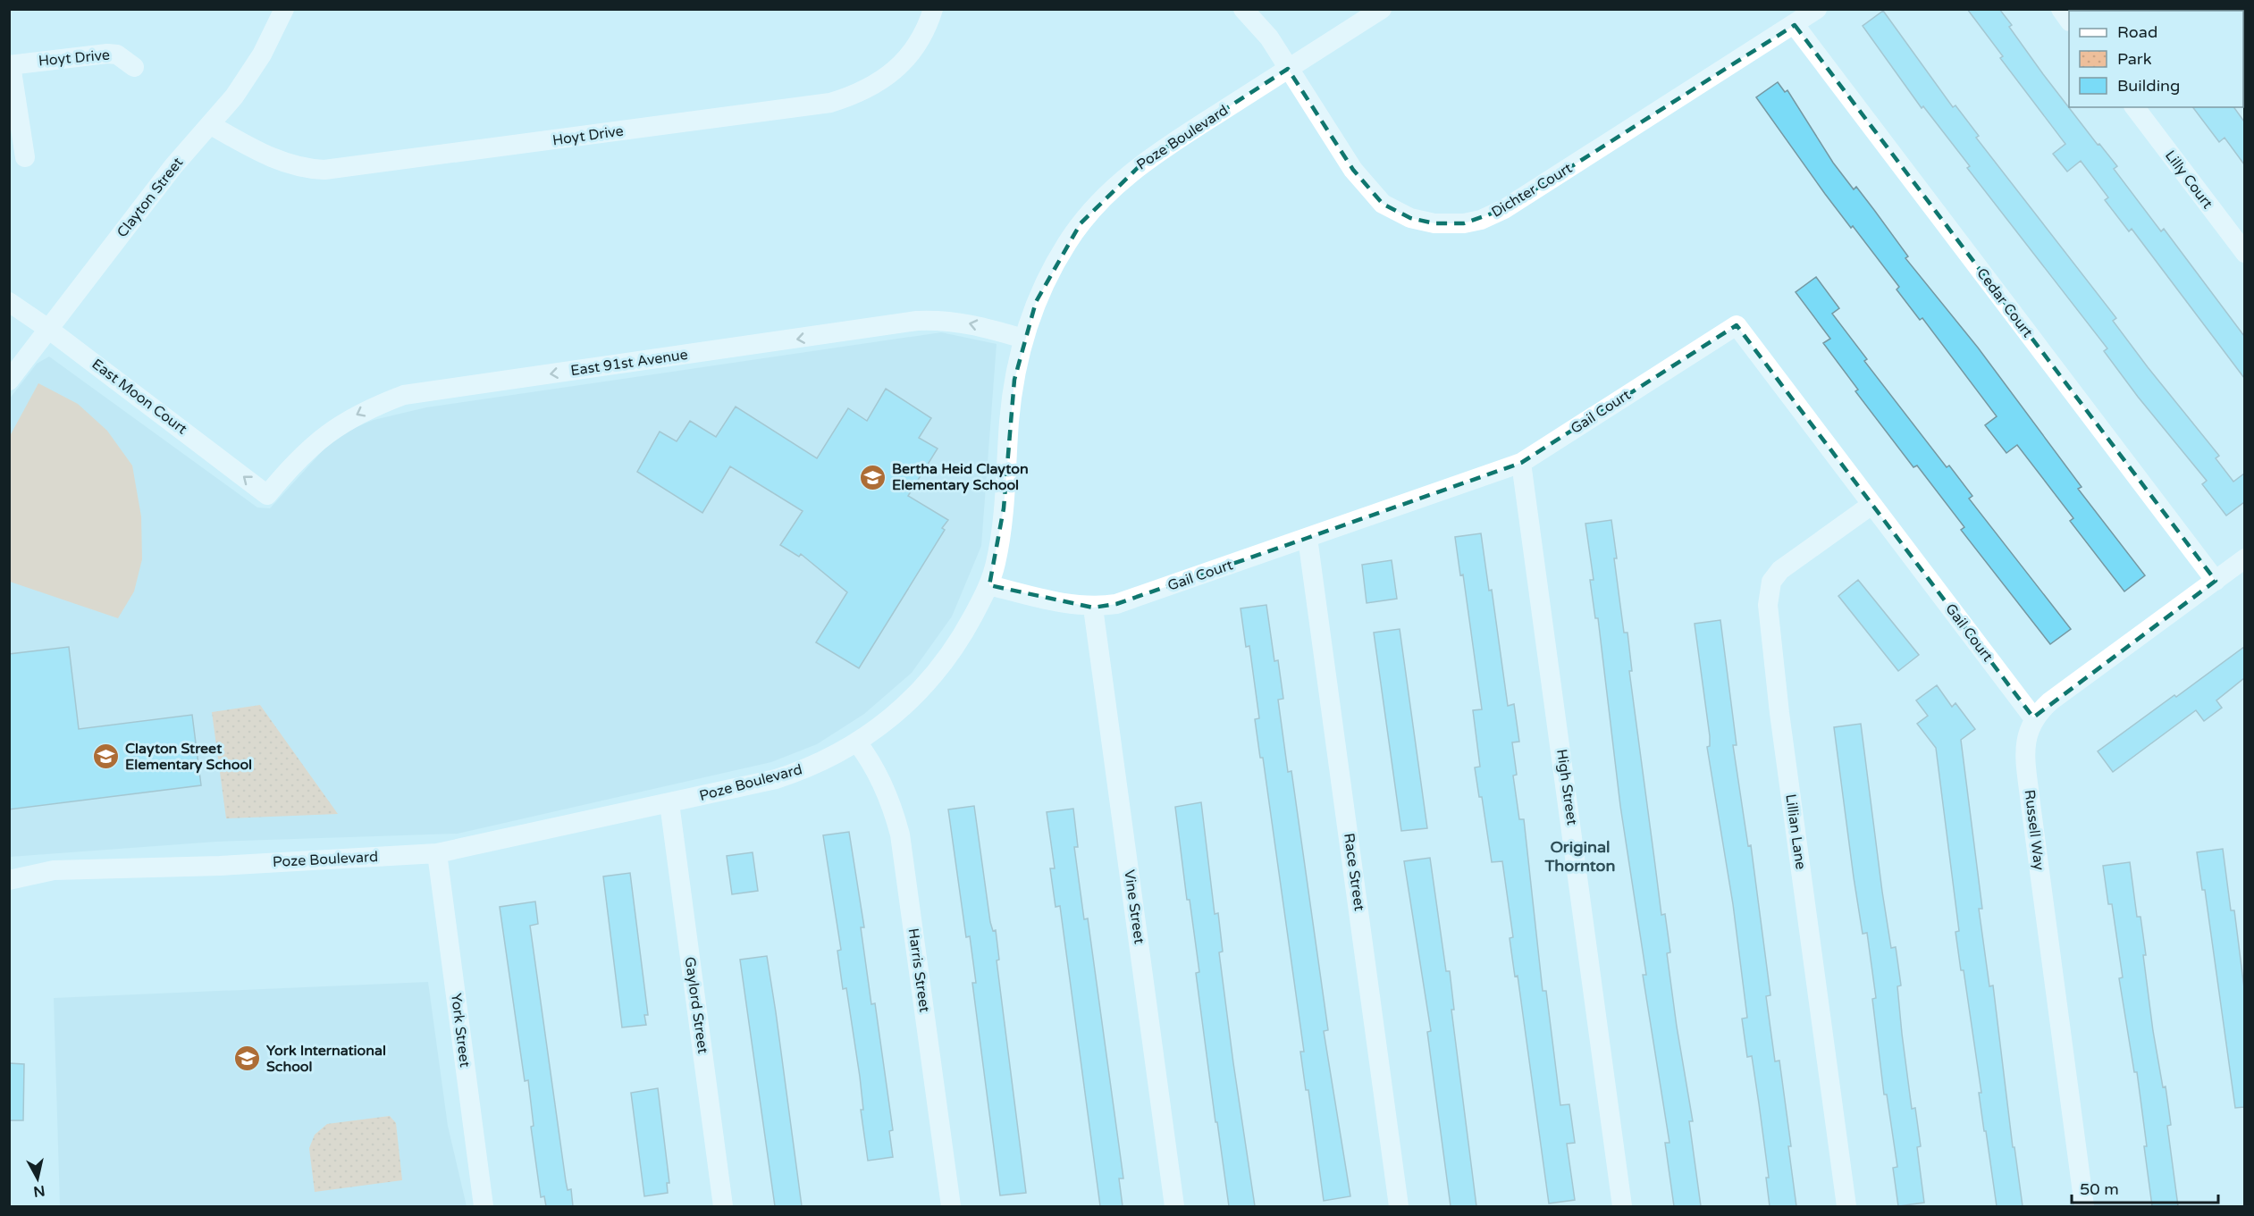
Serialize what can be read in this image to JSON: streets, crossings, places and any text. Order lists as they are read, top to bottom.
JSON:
{
  "streets": {
    "street": [
      "Hoyt Drive",
      "Poze Boulevard",
      "Lilly Court",
      "Dichter Court",
      "Clayton Street",
      "Cedar Court",
      "East 91st Avenue",
      "East Moon Court",
      "Gail Court",
      "High Street",
      "Russell Way",
      "Lillian Lane",
      "Race Street",
      "Vine Street",
      "Harris Street",
      "Gaylord Street",
      "York Street"
    ]
  },
  "crossings": [
    ["Hoyt Drive", "Clayton Street"],
    ["Poze Boulevard", "Dichter Court"],
    ["Poze Boulevard", "East 91st Avenue"],
    ["Poze Boulevard", "Gail Court"],
    ["Poze Boulevard", "Harris Street"],
    ["Poze Boulevard", "Gaylord Street"],
    ["Poze Boulevard", "York Street"],
    ["Dichter Court", "Cedar Court"],
    ["Clayton Street", "East Moon Court"],
    ["East 91st Avenue", "East Moon Court"],
    ["Gail Court", "High Street"],
    ["Gail Court", "Russell Way"],
    ["Gail Court", "Lillian Lane"],
    ["Gail Court", "Race Street"],
    ["Gail Court", "Vine Street"]
  ],
  "one_way": ["East 91st Avenue", "East Moon Court"],
  "districts": ["Original Thornton"],
  "places": {
    "school or university": ["Bertha Heid Clayton Elementary School", "Clayton Street Elementary School", "York International School"]
  },
  "legend": ["Road", "Park", "Building"],
  "scale_bar": "50 m",
  "north": "bottom"
}
